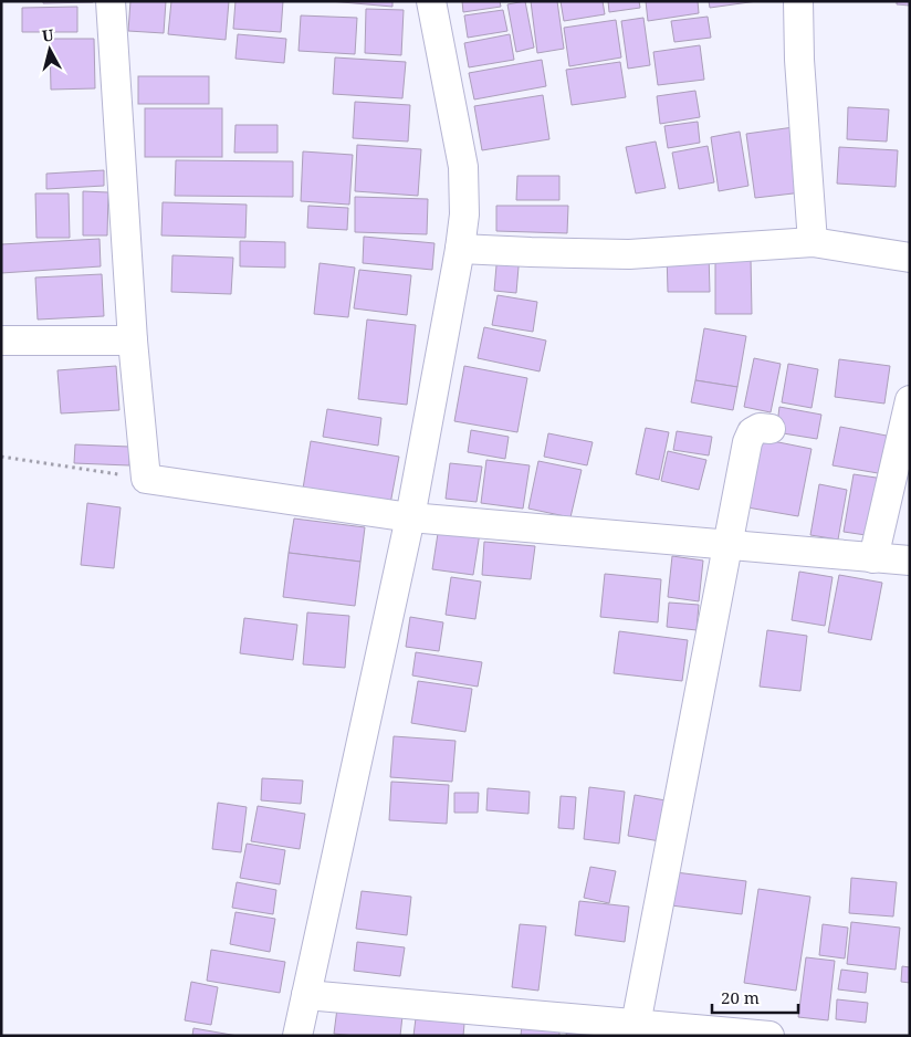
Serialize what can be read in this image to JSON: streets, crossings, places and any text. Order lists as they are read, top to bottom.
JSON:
{
  "scale_bar": "20 m",
  "north": "top"
}
